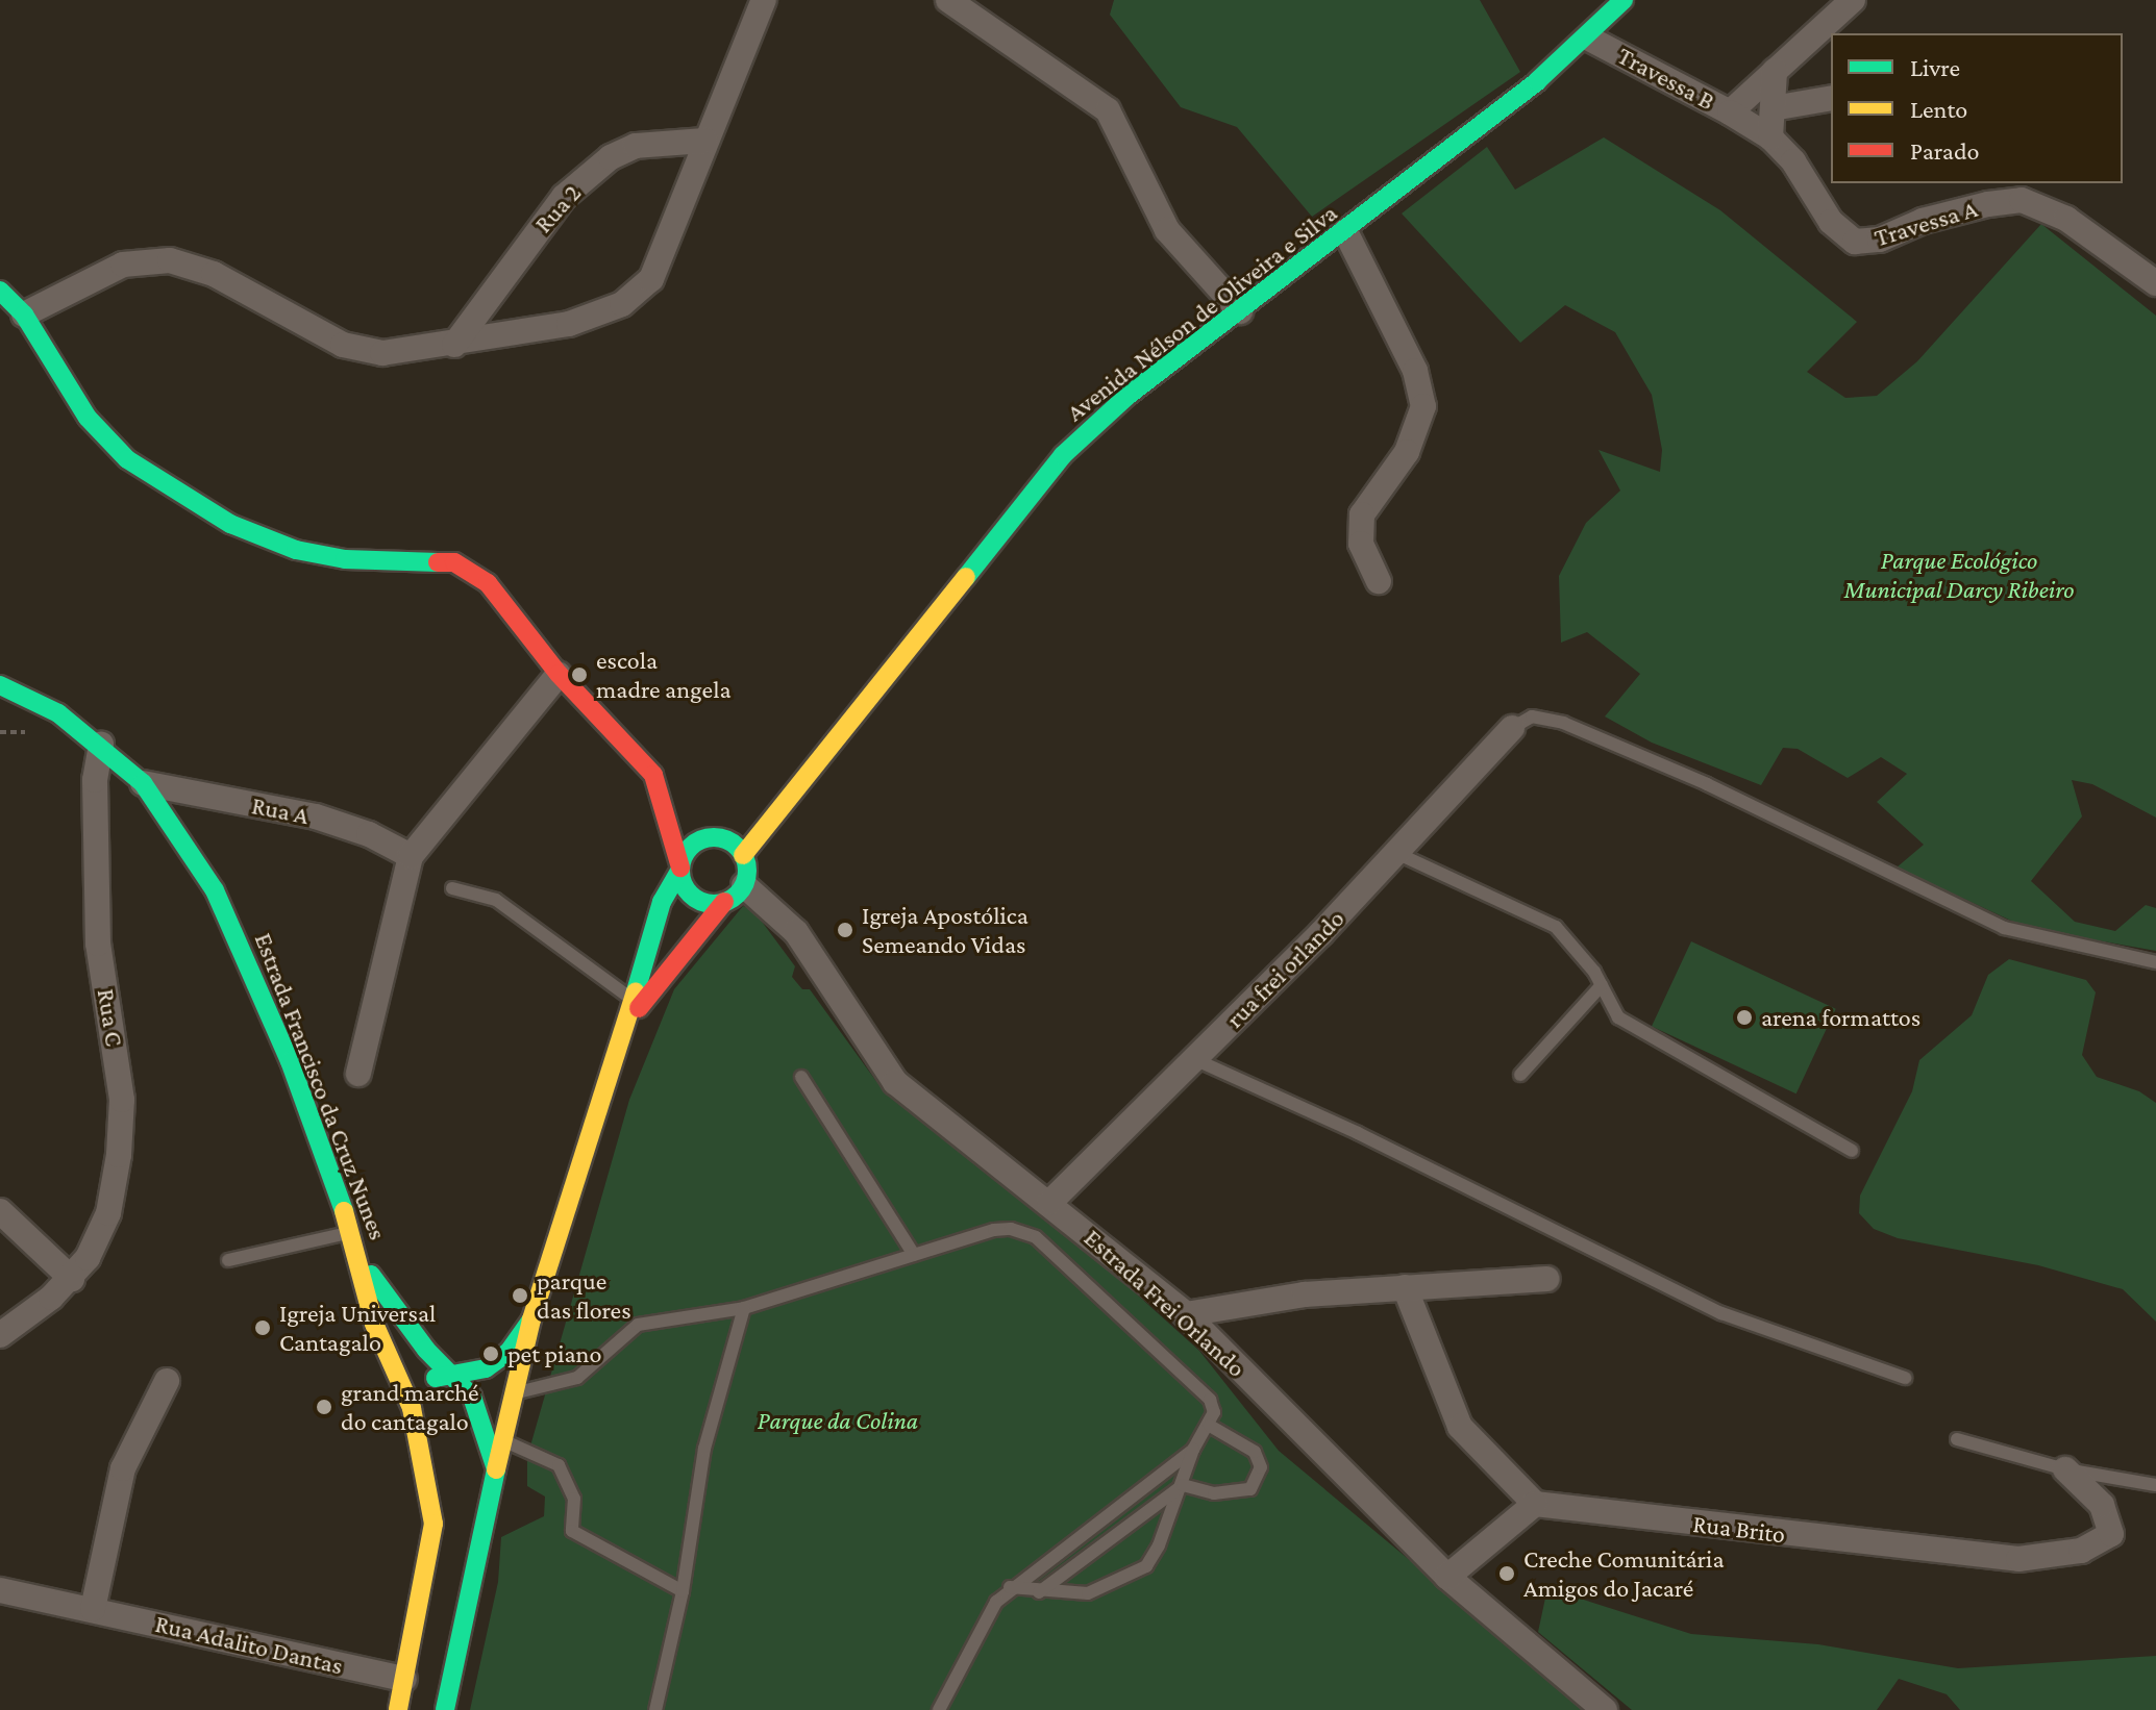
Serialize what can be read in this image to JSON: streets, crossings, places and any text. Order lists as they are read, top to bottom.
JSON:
{
  "streets": {
    "street": [
      "Travessa B",
      "Rua 2",
      "Travessa A",
      "Avenida Nélson de Oliveira e Silva",
      "Rua A",
      "rua frei orlando",
      "Rua C",
      "Estrada Francisco da Cruz Nunes",
      "Estrada Frei Orlando",
      "Rua Brito",
      "Rua Adalito Dantas"
    ]
  },
  "crossings": [
    ["Travessa B", "Travessa A"],
    ["Travessa B", "Avenida Nélson de Oliveira e Silva"],
    ["Rua A", "Estrada Francisco da Cruz Nunes"],
    ["rua frei orlando", "Estrada Frei Orlando"],
    ["Rua C", "Estrada Francisco da Cruz Nunes"],
    ["Estrada Francisco da Cruz Nunes", "Rua Adalito Dantas"]
  ],
  "parks": ["Parque Ecológico Municipal Darcy Ribeiro", "Parque da Colina"],
  "places": [
    "escola madre angela",
    "Igreja Apostólica Semeando Vidas",
    "arena formattos",
    "parque das flores",
    "Igreja Universal Cantagalo",
    "pet piano",
    "grand marché do cantagalo",
    "Creche Comunitária Amigos do Jacaré"
  ],
  "legend": ["Livre", "Lento", "Parado"]
}
